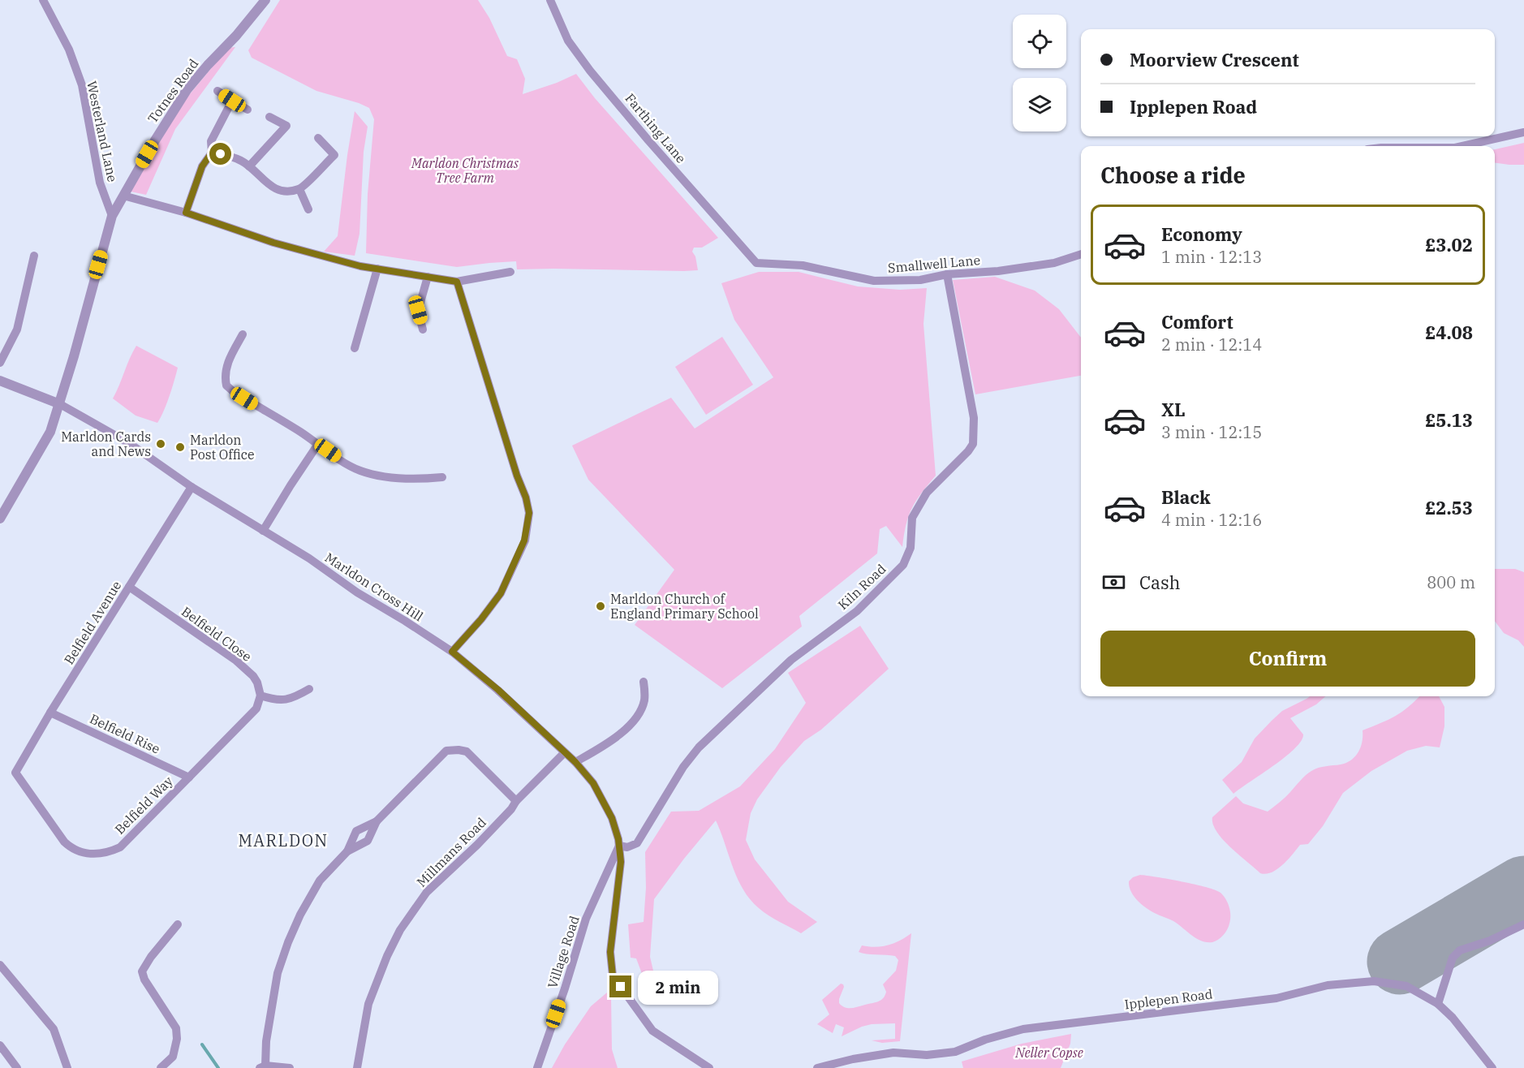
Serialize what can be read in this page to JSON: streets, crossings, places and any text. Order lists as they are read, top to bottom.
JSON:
{
  "streets": {
    "street": [
      "Totnes Road",
      "Farthing Lane",
      "Westerland Lane",
      "Smallwell Lane",
      "Marldon Cross Hill",
      "Kiln Road",
      "Belfield Avenue",
      "Belfield Close",
      "Belfield Rise",
      "Belfield Way",
      "Millmans Road",
      "Village Road",
      "Ipplepen Road"
    ]
  },
  "crossings": [
    ["Totnes Road", "Westerland Lane"],
    ["Totnes Road", "Marldon Cross Hill"],
    ["Farthing Lane", "Smallwell Lane"],
    ["Smallwell Lane", "Kiln Road"],
    ["Marldon Cross Hill", "Kiln Road"],
    ["Marldon Cross Hill", "Belfield Avenue"],
    ["Marldon Cross Hill", "Millmans Road"],
    ["Marldon Cross Hill", "Village Road"],
    ["Kiln Road", "Village Road"],
    ["Belfield Avenue", "Belfield Close"],
    ["Belfield Avenue", "Belfield Rise"],
    ["Belfield Avenue", "Belfield Way"],
    ["Belfield Close", "Belfield Way"],
    ["Belfield Rise", "Belfield Way"]
  ],
  "districts": ["MARLDON"],
  "parks": ["Marldon Christmas Tree Farm", "Neller Copse"],
  "places": ["Marldon Cards and News", "Marldon Post Office", "Marldon Church of England Primary School"],
  "page": {
    "banner": ["Moorview Crescent", "Ipplepen Road"],
    "heading": "Choose a ride",
    "list": [
      {
        "name": "Economy",
        "note": "1 min · 12:13",
        "value": "£3.02"
      },
      {
        "name": "Comfort",
        "note": "2 min · 12:14",
        "value": "£4.08"
      },
      {
        "name": "XL",
        "note": "3 min · 12:15",
        "value": "£5.13"
      },
      {
        "name": "Black",
        "note": "4 min · 12:16",
        "value": "£2.53"
      }
    ],
    "pay": ["Cash", "800 m"],
    "buttons": "Confirm",
    "bubble": "2 min"
  }
}
